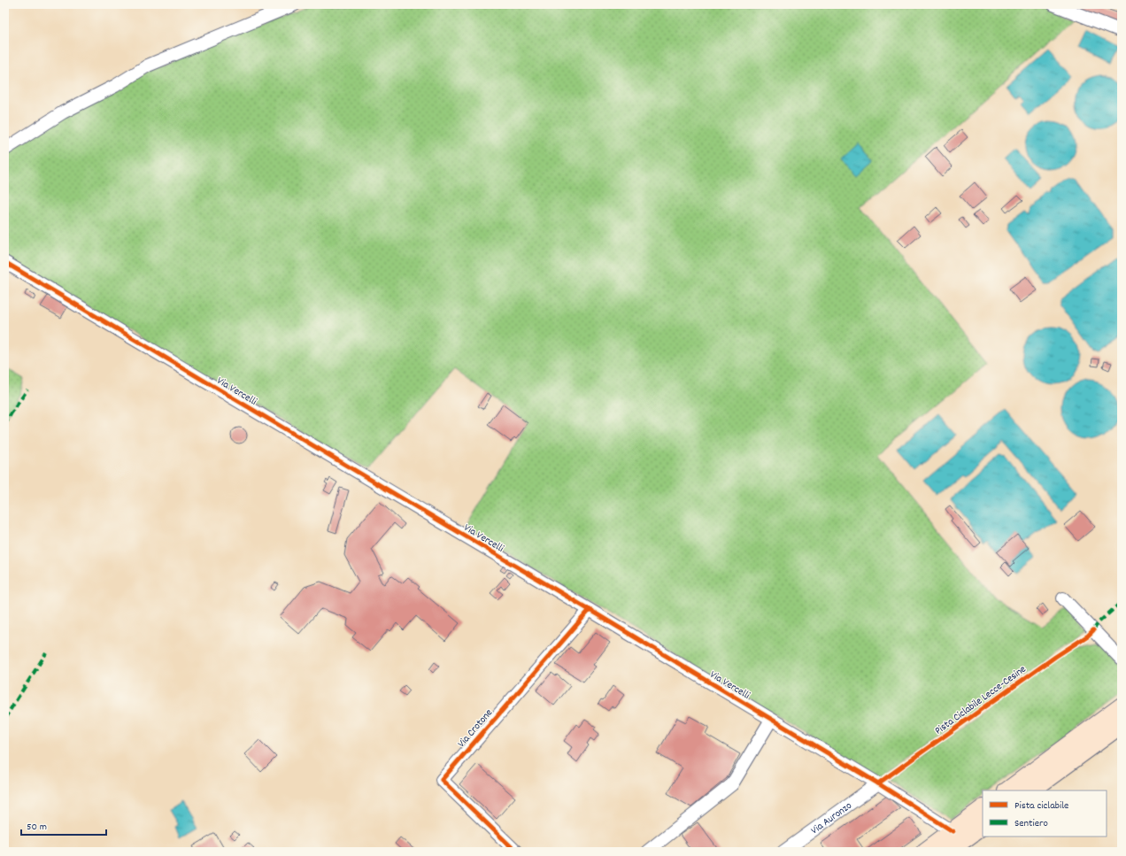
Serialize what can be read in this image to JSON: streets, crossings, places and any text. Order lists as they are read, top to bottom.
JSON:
{
  "streets": {
    "street": ["Via Vercelli", "Via Crotone", "Via Auronzo"],
    "cycle path": ["Pista Ciclabile Lecce-Cesine"]
  },
  "crossings": [
    ["Via Vercelli", "Via Crotone"],
    ["Via Vercelli", "Via Auronzo"]
  ],
  "legend": ["Pista ciclabile", "Sentiero"],
  "scale_bar": "50 m"
}
